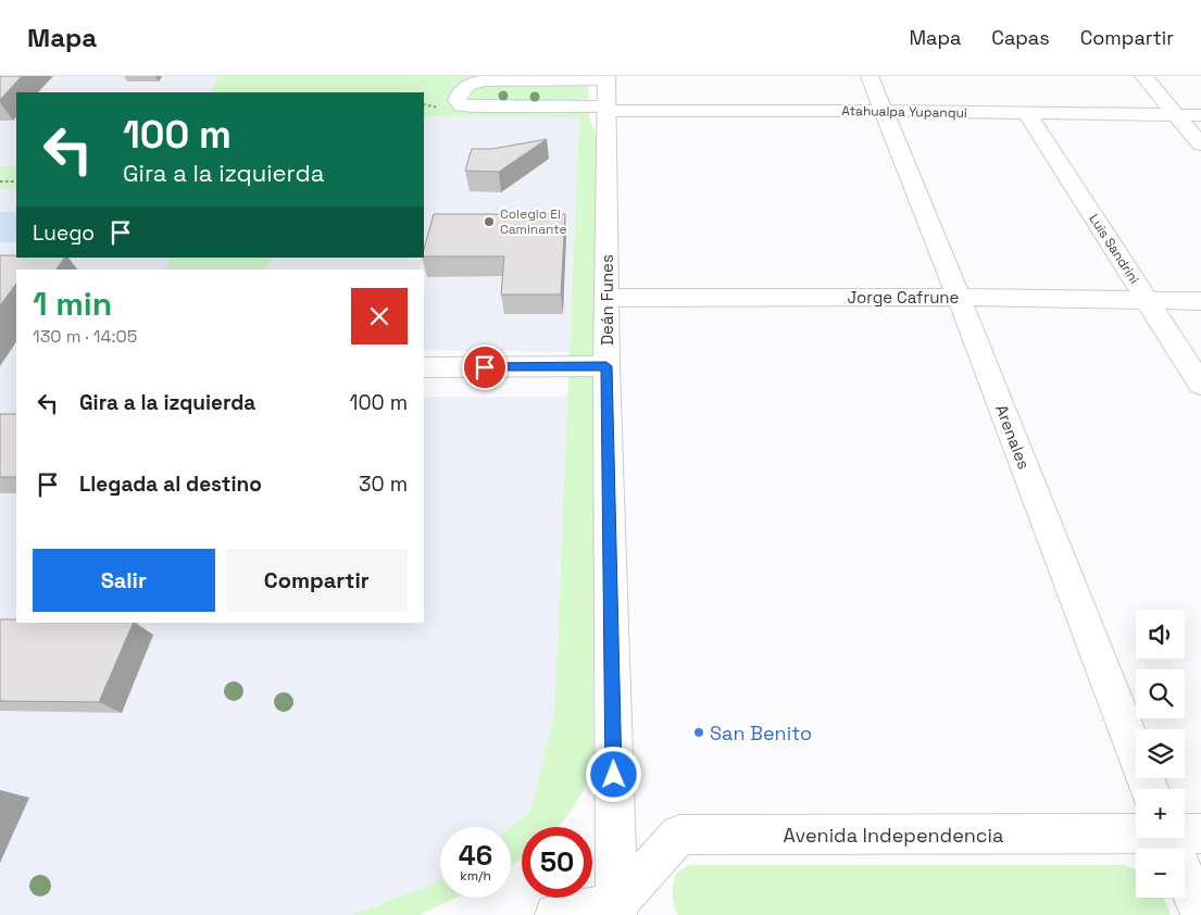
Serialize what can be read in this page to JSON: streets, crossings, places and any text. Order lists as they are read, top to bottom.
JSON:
{
  "streets": {
    "street": [
      "Atahualpa Yupanqui",
      "Luis Sandrini",
      "Jorge Cafrune",
      "Deán Funes",
      "Arenales",
      "Avenida Independencia"
    ]
  },
  "crossings": [
    ["Atahualpa Yupanqui", "Luis Sandrini"],
    ["Atahualpa Yupanqui", "Deán Funes"],
    ["Atahualpa Yupanqui", "Arenales"],
    ["Luis Sandrini", "Jorge Cafrune"],
    ["Jorge Cafrune", "Deán Funes"],
    ["Jorge Cafrune", "Arenales"],
    ["Deán Funes", "Avenida Independencia"]
  ],
  "places": ["Colegio El Caminante", "San Benito"],
  "page": {
    "header": "Mapa",
    "nav": ["Mapa", "Capas", "Compartir"],
    "turn": ["100 m", "Gira a la izquierda"],
    "then": "Luego",
    "heading": ["1 min", "130 m · 14:05"],
    "list": [
      {
        "name": "Gira a la izquierda",
        "value": "100 m"
      },
      {
        "name": "Llegada al destino",
        "value": "30 m"
      }
    ],
    "buttons": ["Salir", "Compartir"],
    "map_buttons": ["+", "−"],
    "speed": "46 km/h",
    "limit": "50"
  }
}
